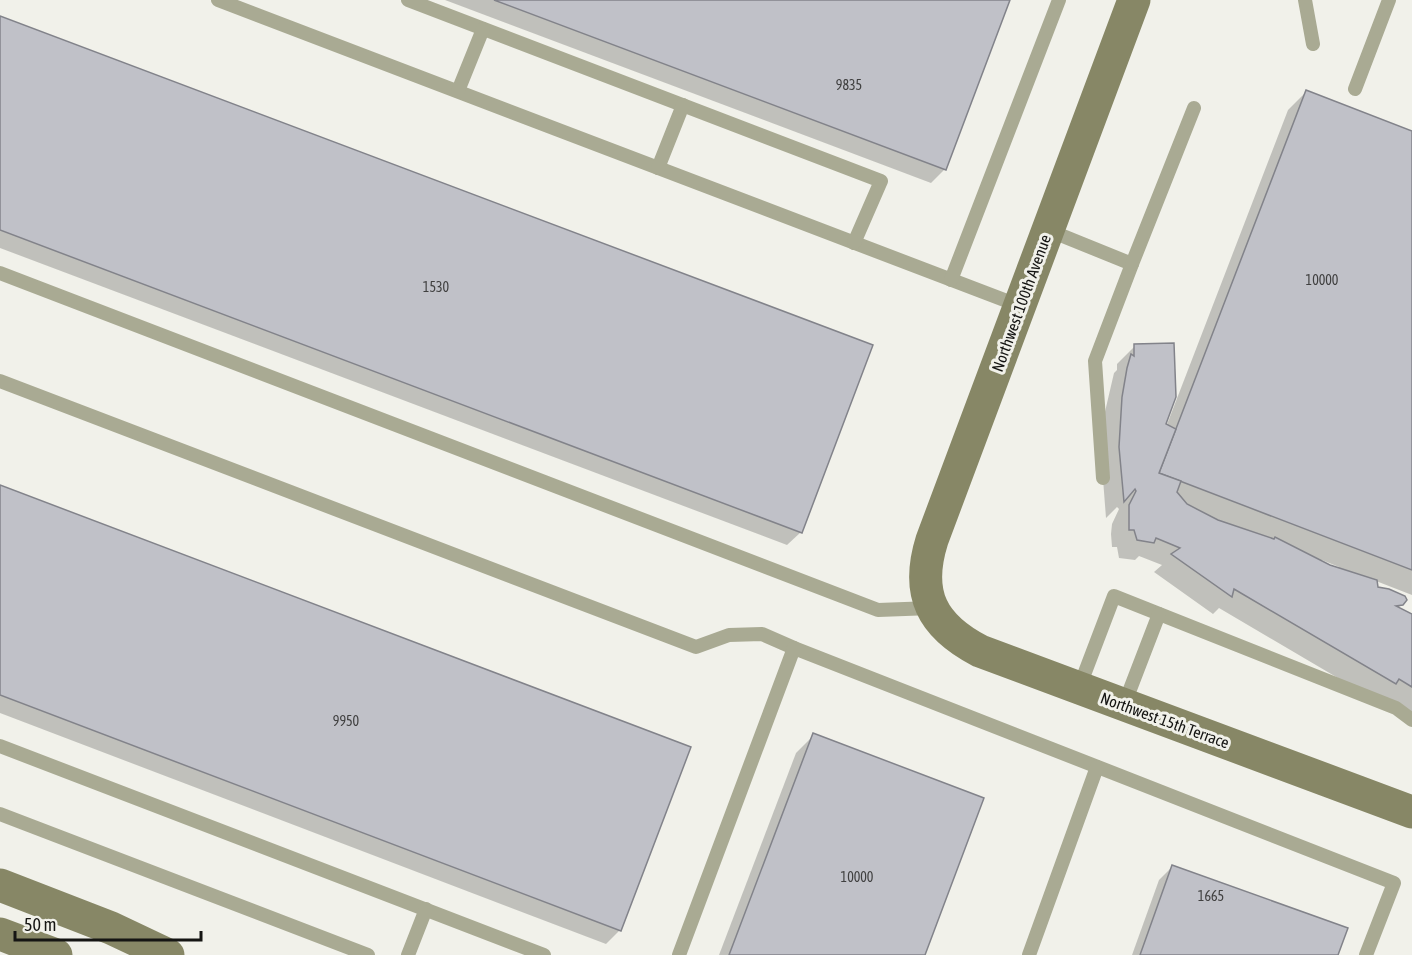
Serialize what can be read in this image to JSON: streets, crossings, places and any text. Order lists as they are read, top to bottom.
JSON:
{
  "streets": {
    "street": ["Northwest 100th Avenue", "Northwest 15th Terrace"]
  },
  "crossings": [
    ["Northwest 100th Avenue", "Northwest 15th Terrace"]
  ],
  "house_numbers": [
    "9835",
    "10000",
    "1530",
    "9950",
    "10000",
    "1665"
  ],
  "scale_bar": "50 m"
}
